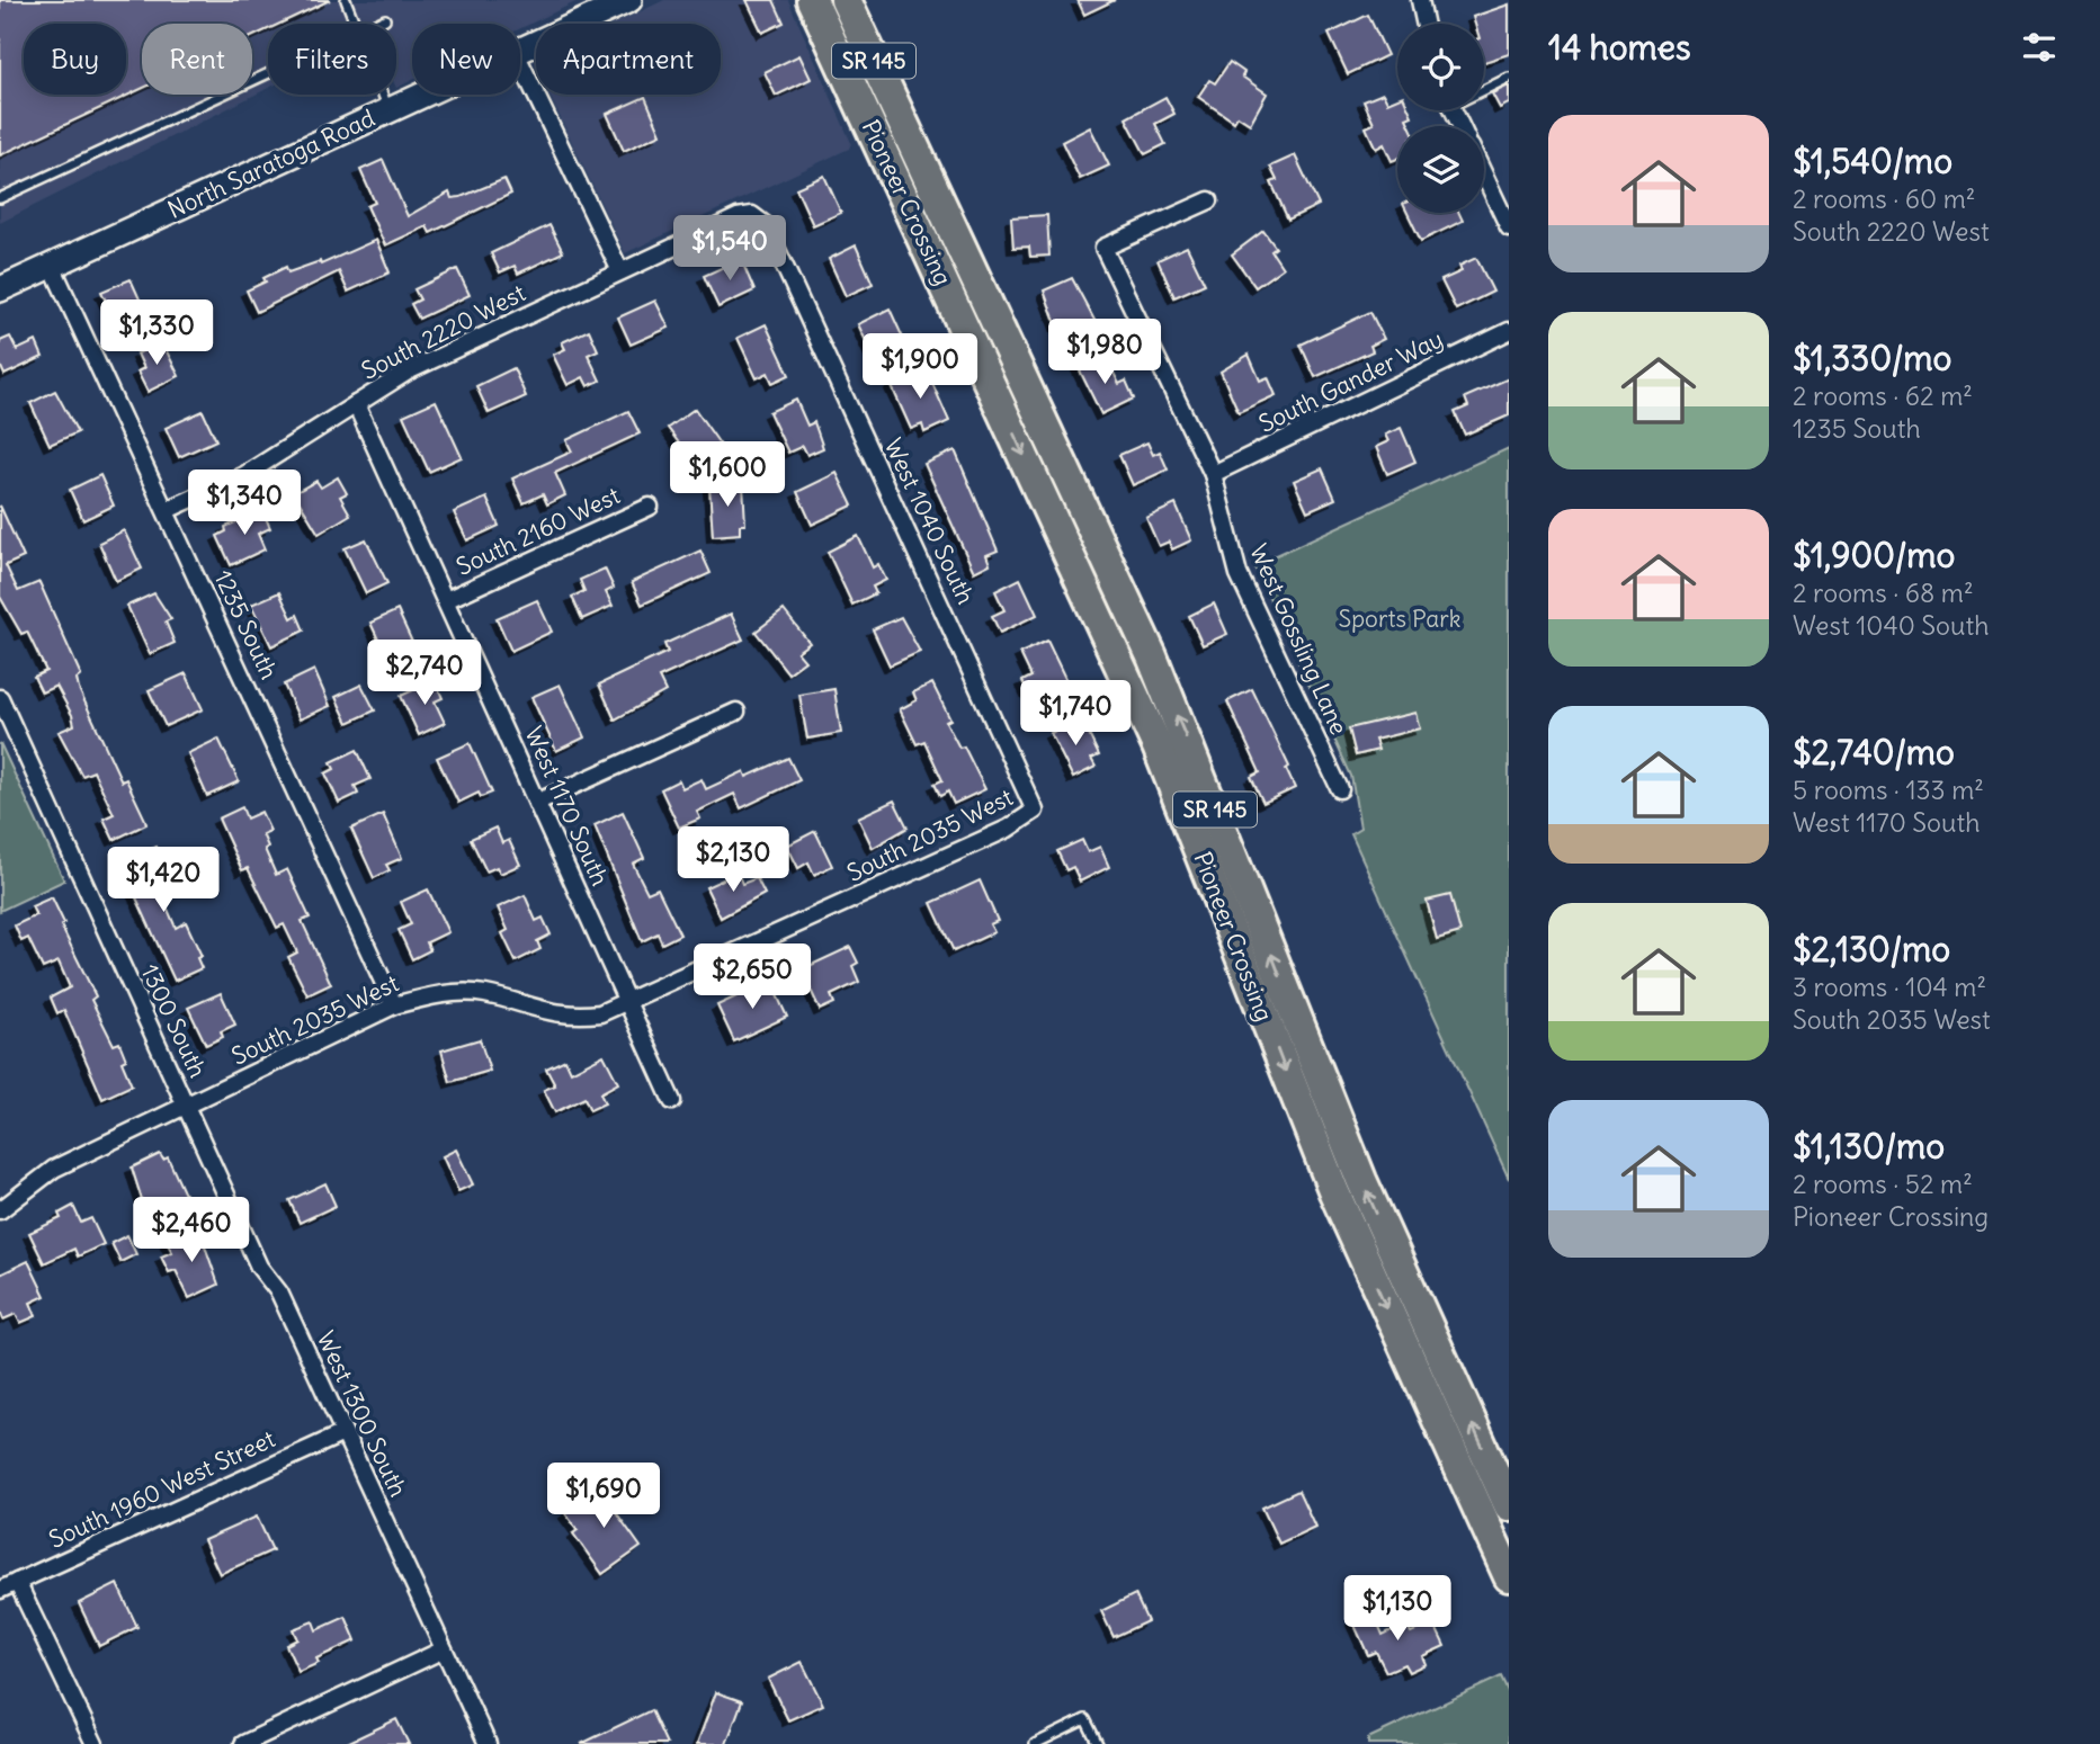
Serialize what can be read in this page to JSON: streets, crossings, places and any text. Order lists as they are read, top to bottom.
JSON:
{
  "streets": {
    "highway": ["SR 145", "Pioneer Crossing"],
    "main road": ["North Saratoga Road"],
    "street": [
      "South 2220 West",
      "South Gander Way",
      "West 1040 South",
      "South 2160 West",
      "1235 South",
      "West Gossling Lane",
      "West 1170 South",
      "South 2035 West",
      "1300 South",
      "West 1300 South",
      "South 1960 West Street"
    ]
  },
  "crossings": [
    ["North Saratoga Road", "1235 South"],
    ["South 2220 West", "West 1040 South"],
    ["South 2220 West", "1235 South"],
    ["South 2220 West", "West 1170 South"],
    ["South Gander Way", "West Gossling Lane"],
    ["West 1040 South", "South 2035 West"],
    ["South 2160 West", "West 1170 South"],
    ["1235 South", "South 2035 West"],
    ["West 1170 South", "South 2035 West"],
    ["South 2035 West", "1300 South"],
    ["South 2035 West", "West 1300 South"],
    ["1300 South", "West 1300 South"],
    ["West 1300 South", "South 1960 West Street"]
  ],
  "parks": ["Sports Park"],
  "page": {
    "heading": "14 homes",
    "chip": [
      "Buy",
      "Rent",
      "Filters",
      "New",
      "Apartment"
    ],
    "list": [
      {
        "name": "$1,540/mo",
        "note": "2 rooms · 60 m² · South 2220 West"
      },
      {
        "name": "$1,330/mo",
        "note": "2 rooms · 62 m² · 1235 South"
      },
      {
        "name": "$1,900/mo",
        "note": "2 rooms · 68 m² · West 1040 South"
      },
      {
        "name": "$2,740/mo",
        "note": "5 rooms · 133 m² · West 1170 South"
      },
      {
        "name": "$2,130/mo",
        "note": "3 rooms · 104 m² · South 2035 West"
      },
      {
        "name": "$1,130/mo",
        "note": "2 rooms · 52 m² · Pioneer Crossing"
      }
    ],
    "price": [
      "$1,540",
      "$1,330",
      "$1,980",
      "$1,900",
      "$1,600",
      "$1,340",
      "$2,740",
      "$1,740",
      "$2,130",
      "$1,420",
      "$2,650",
      "$2,460",
      "$1,690",
      "$1,130"
    ]
  }
}
